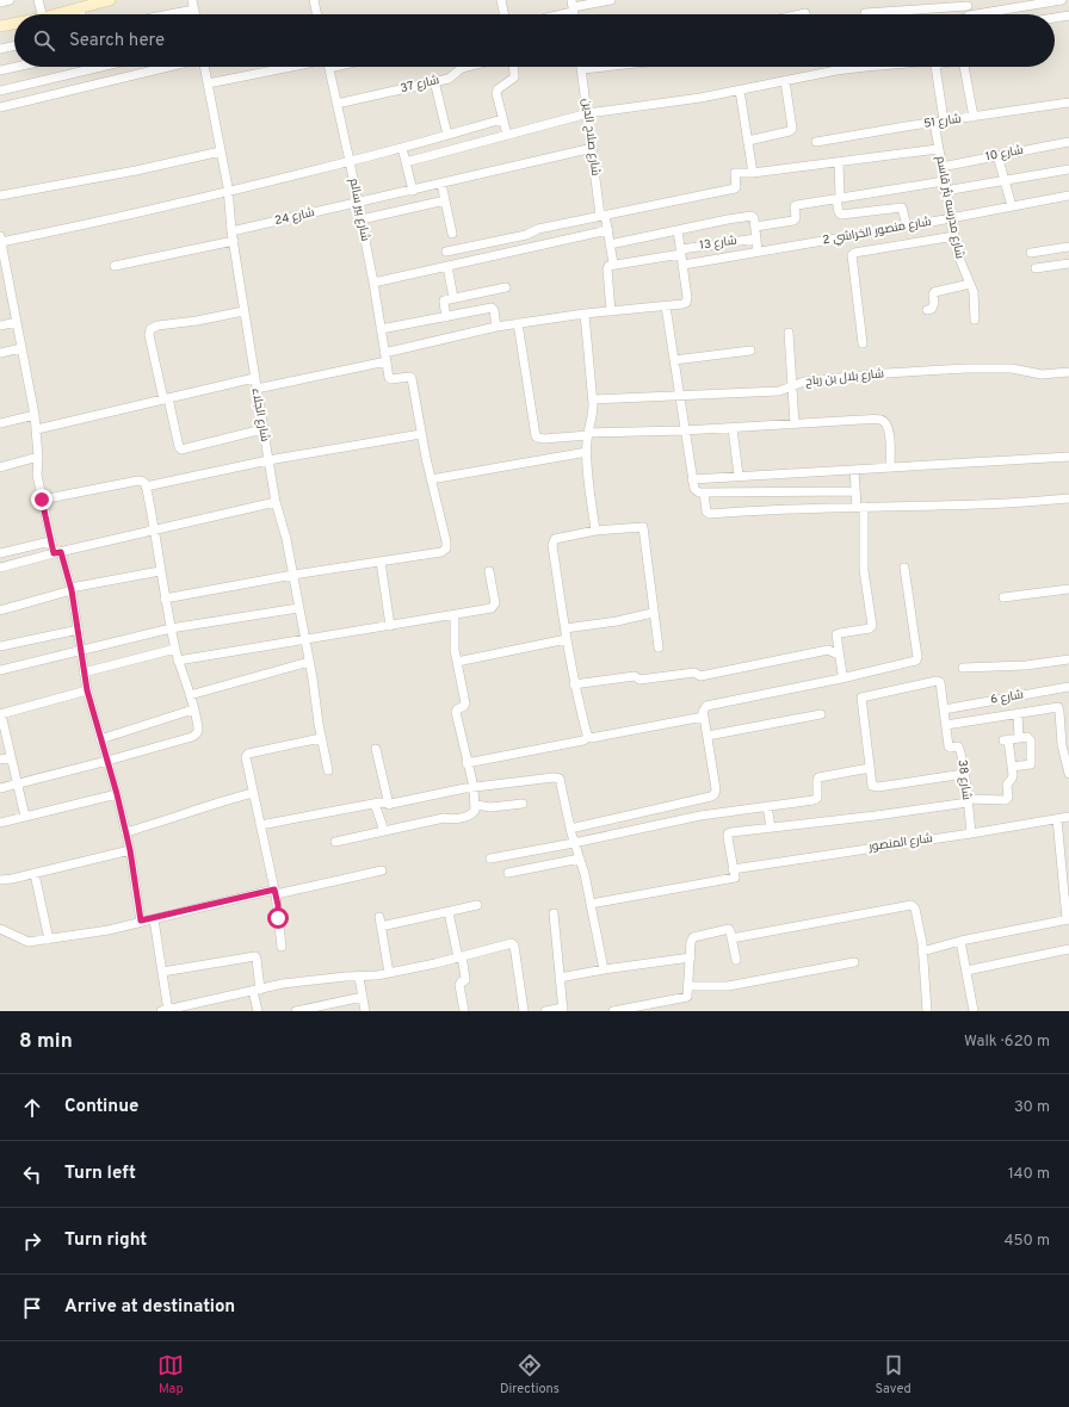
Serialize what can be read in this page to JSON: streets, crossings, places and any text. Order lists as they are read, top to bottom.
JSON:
{
  "streets": {
    "street": [
      "شارع 37",
      "شارع 51",
      "شارع صلاح الدين",
      "شارع 10",
      "شارع مدرسه بئر قاسم",
      "شارع بير سالم",
      "شارع 24",
      "شارع منصور الخراشي 2",
      "شارع 13",
      "شارع بلال بن رباح",
      "شارع الجلاء",
      "شارع 6",
      "شارع 38",
      "شارع المنصور"
    ]
  },
  "crossings": [
    ["شارع 37", "شارع بير سالم"],
    ["شارع 51", "شارع مدرسه بئر قاسم"],
    ["شارع صلاح الدين", "شارع 24"],
    ["شارع صلاح الدين", "شارع 13"],
    ["شارع 10", "شارع مدرسه بئر قاسم"],
    ["شارع مدرسه بئر قاسم", "شارع منصور الخراشي 2"],
    ["شارع بير سالم", "شارع 24"],
    ["شارع 24", "شارع الجلاء"],
    ["شارع 6", "شارع 38"],
    ["شارع 38", "شارع المنصور"]
  ],
  "page": {
    "search": "Search here",
    "heading": ["8 min", "Walk · 620 m"],
    "list": [
      ["Continue", "30 m"],
      ["Turn left", "140 m"],
      ["Turn right", "450 m"],
      "Arrive at destination"
    ],
    "nav": ["Map", "Directions", "Saved"]
  }
}
